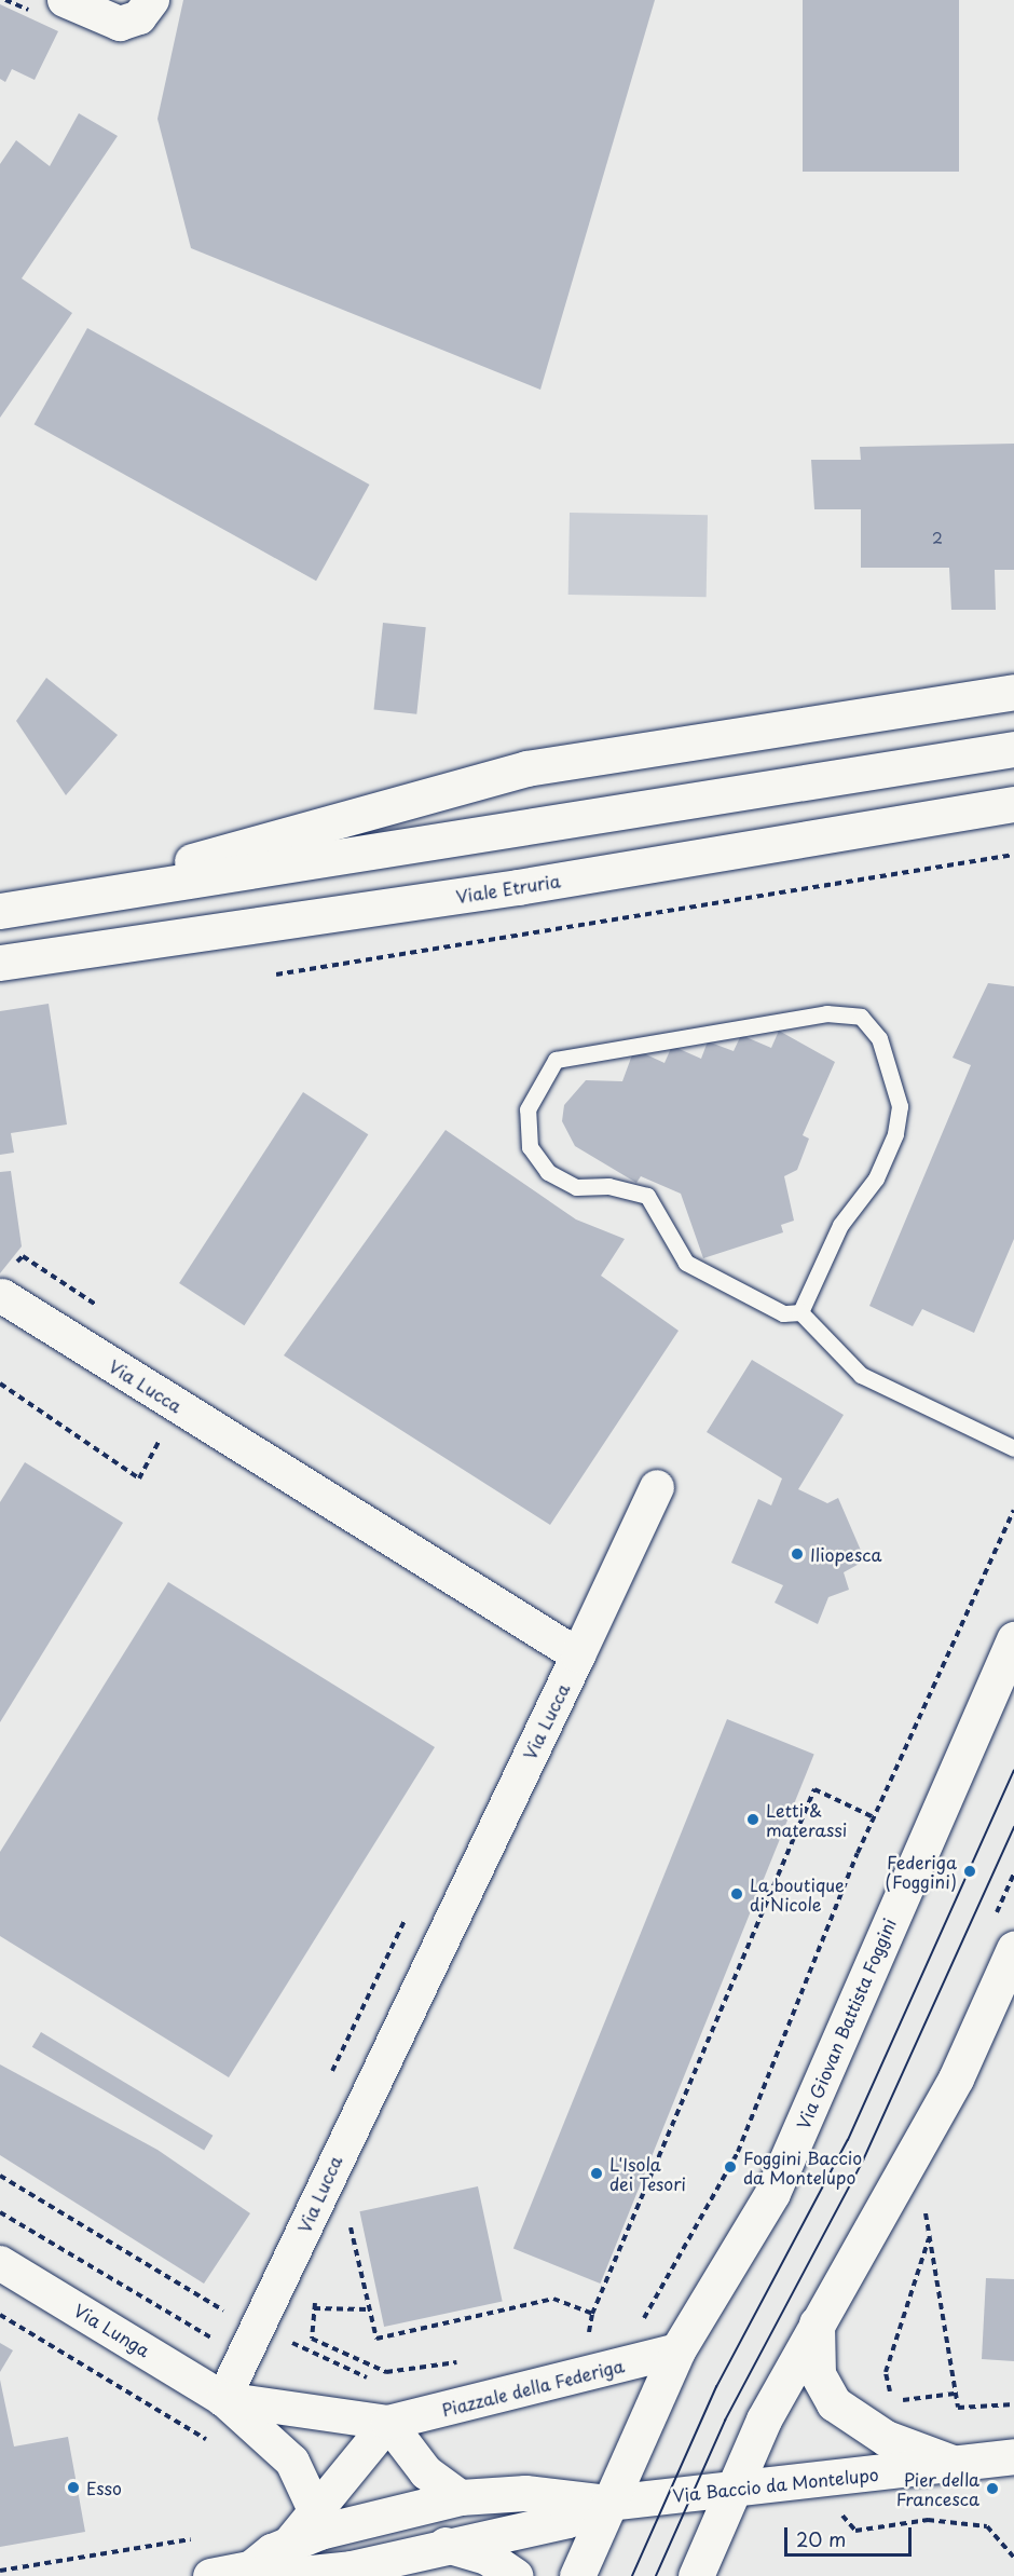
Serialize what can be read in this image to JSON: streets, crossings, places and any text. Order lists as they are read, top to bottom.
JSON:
{
  "streets": {
    "main road": ["Viale Etruria", "Via Giovan Battista Foggini", "Via Baccio da Montelupo"],
    "street": ["Via Lucca", "Via Lunga", "Piazzale della Federiga"]
  },
  "crossings": [
    ["Via Lucca", "Via Lunga"],
    ["Via Giovan Battista Foggini", "Piazzale della Federiga"],
    ["Via Giovan Battista Foggini", "Via Baccio da Montelupo"],
    ["Via Lunga", "Piazzale della Federiga"]
  ],
  "places": [
    "Iliopesca",
    "Letti & materassi",
    "Federiga (Foggini)",
    "La boutique di Nicole",
    "Foggini Baccio da Montelupo",
    "L'Isola dei Tesori",
    "Esso",
    "Pier della Francesca"
  ],
  "house_numbers": ["2"],
  "scale_bar": "20 m"
}
